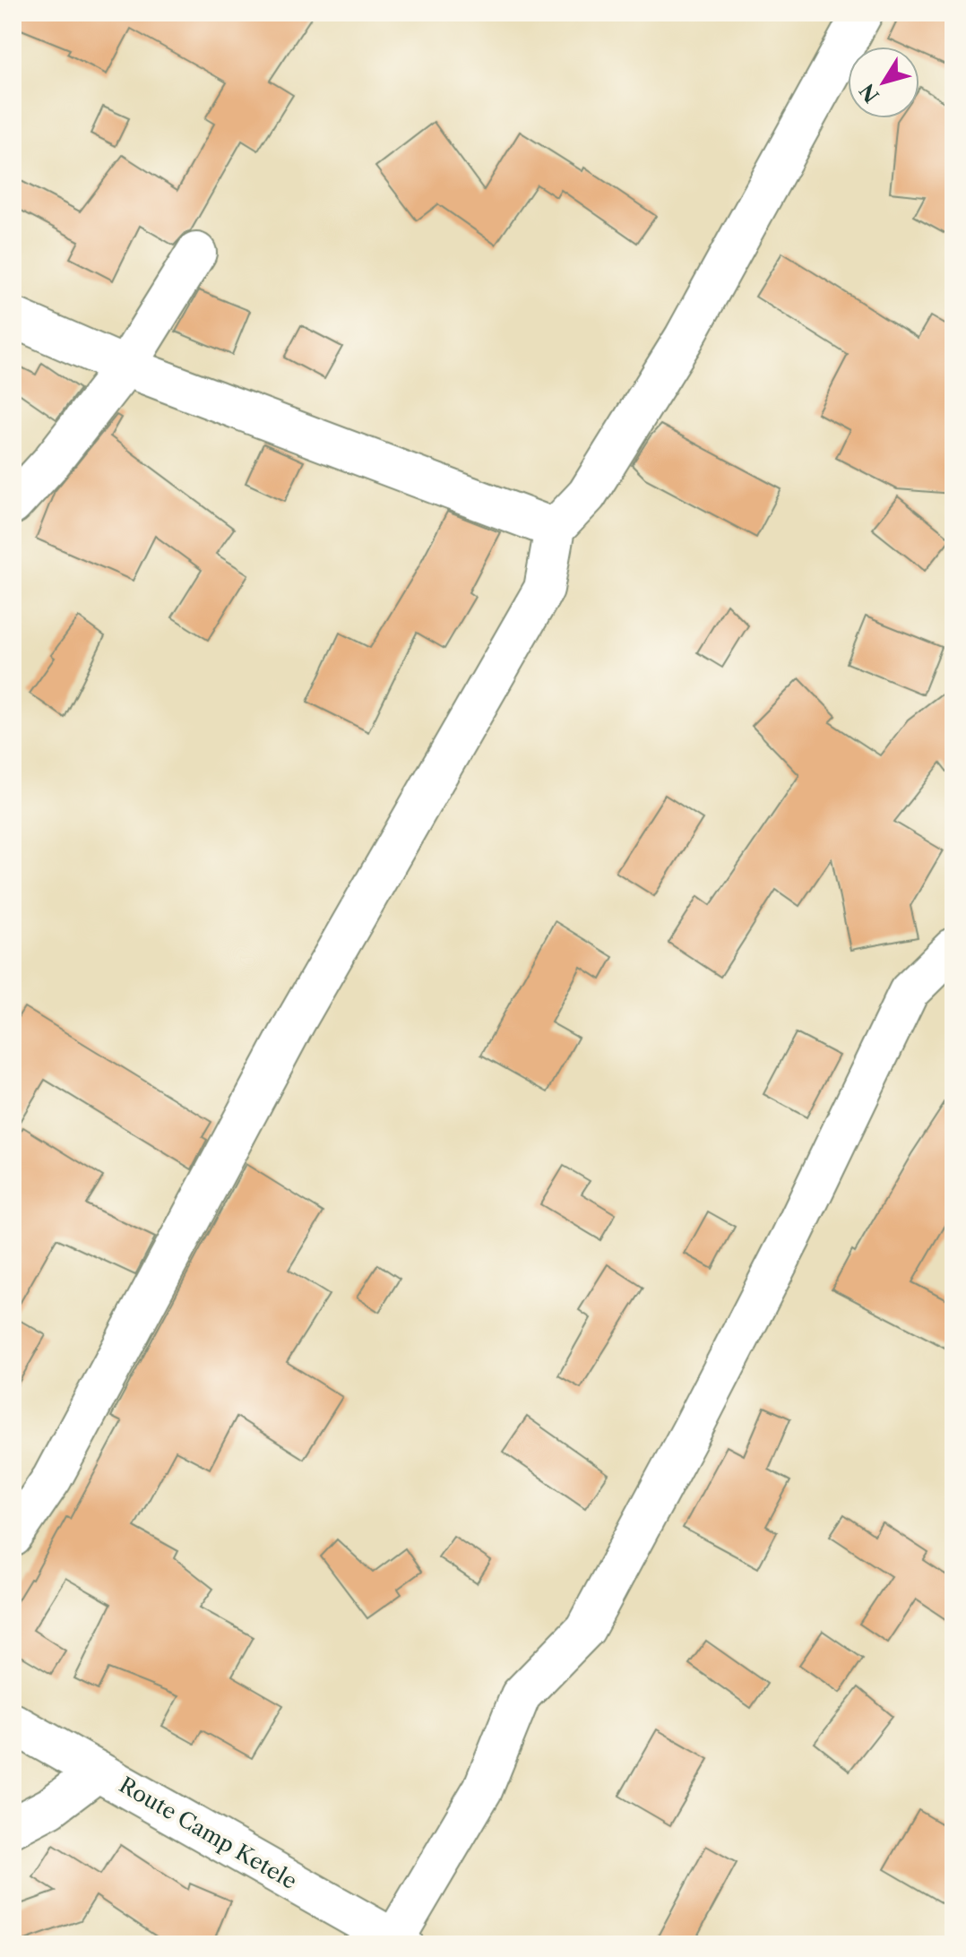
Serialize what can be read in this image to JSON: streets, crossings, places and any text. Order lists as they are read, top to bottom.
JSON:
{
  "streets": {
    "street": ["Route Camp Ketele"]
  },
  "north": "bottom left"
}
